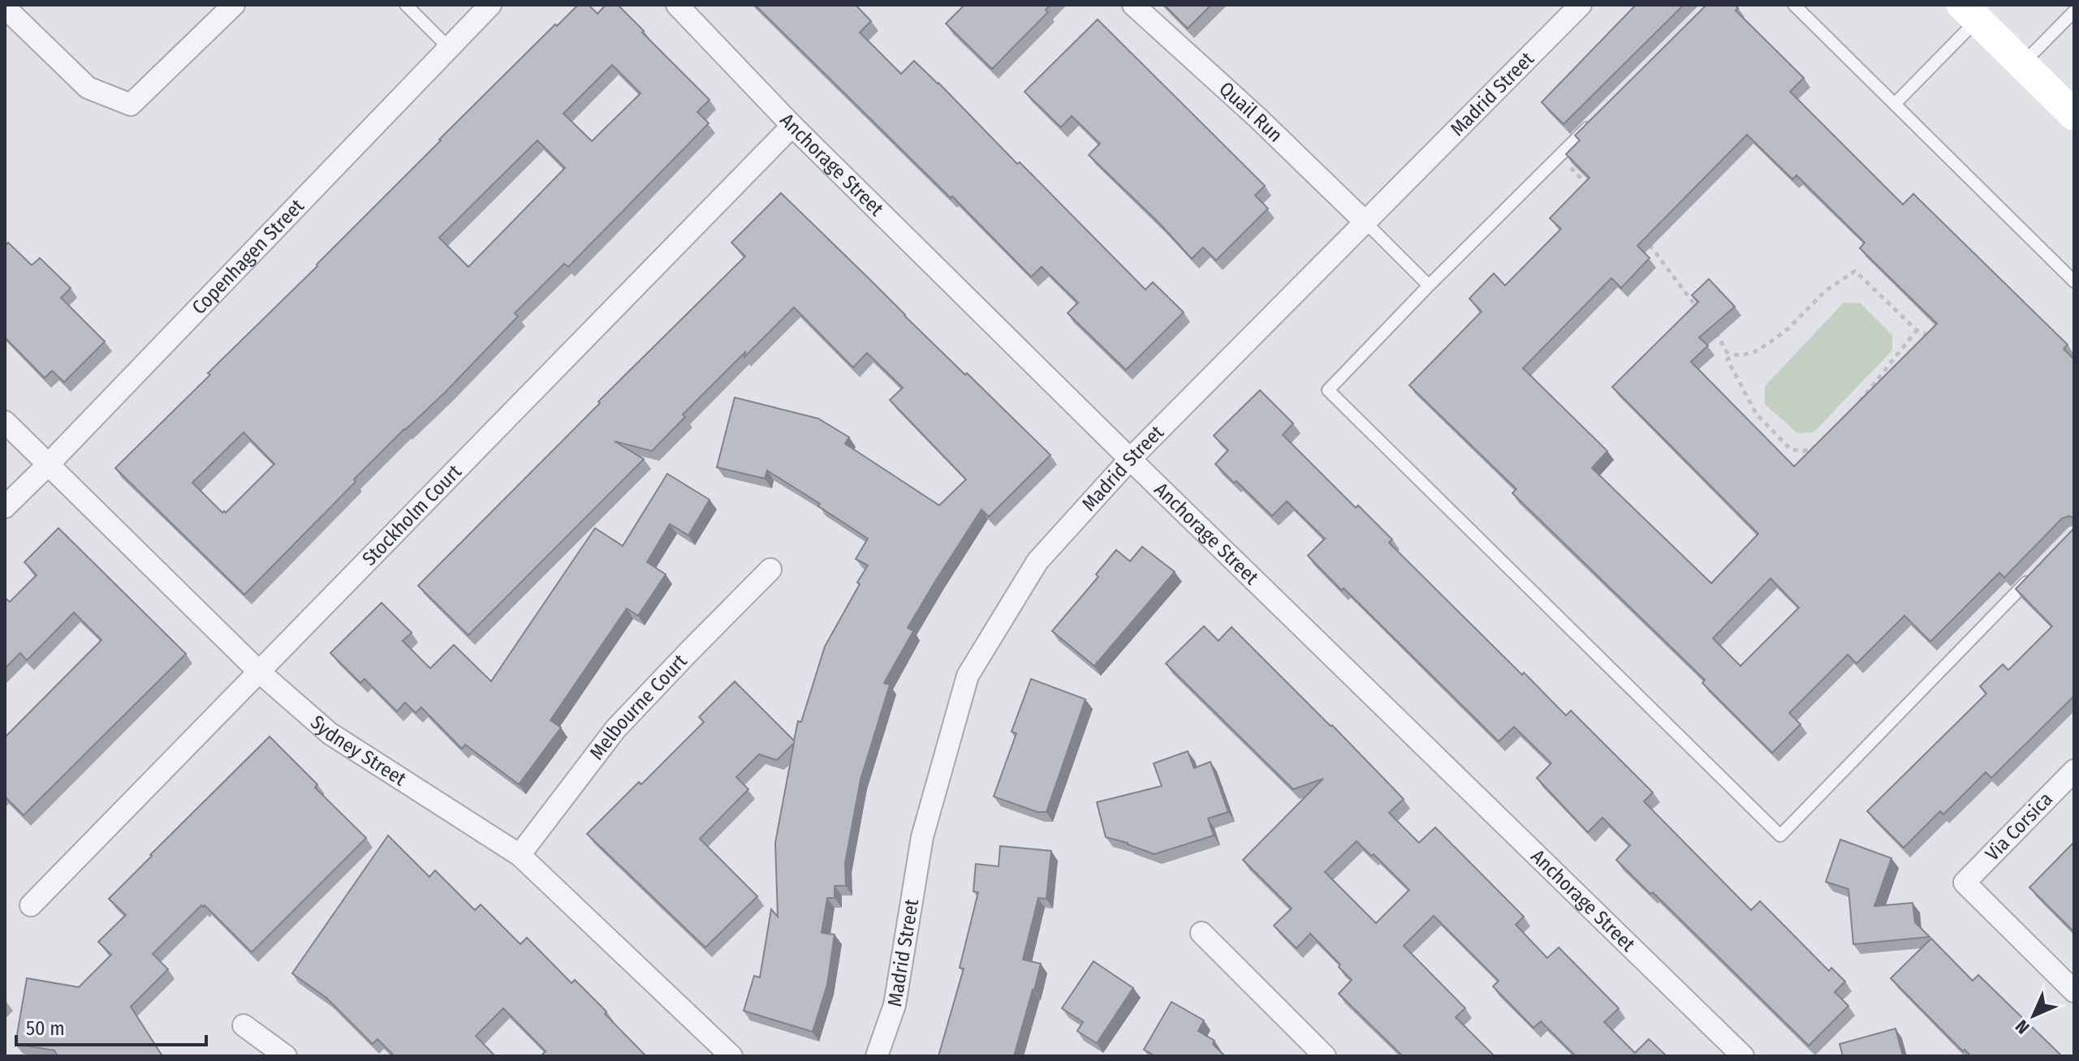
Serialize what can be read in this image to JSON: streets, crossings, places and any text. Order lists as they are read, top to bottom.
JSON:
{
  "streets": {
    "street": [
      "Madrid Street",
      "Quail Run",
      "Anchorage Street",
      "Copenhagen Street",
      "Stockholm Court",
      "Melbourne Court",
      "Sydney Street",
      "Via Corsica"
    ]
  },
  "crossings": [
    ["Madrid Street", "Quail Run"],
    ["Madrid Street", "Anchorage Street"],
    ["Anchorage Street", "Stockholm Court"],
    ["Copenhagen Street", "Sydney Street"],
    ["Stockholm Court", "Sydney Street"],
    ["Melbourne Court", "Sydney Street"]
  ],
  "scale_bar": "50 m",
  "north": "bottom left"
}
